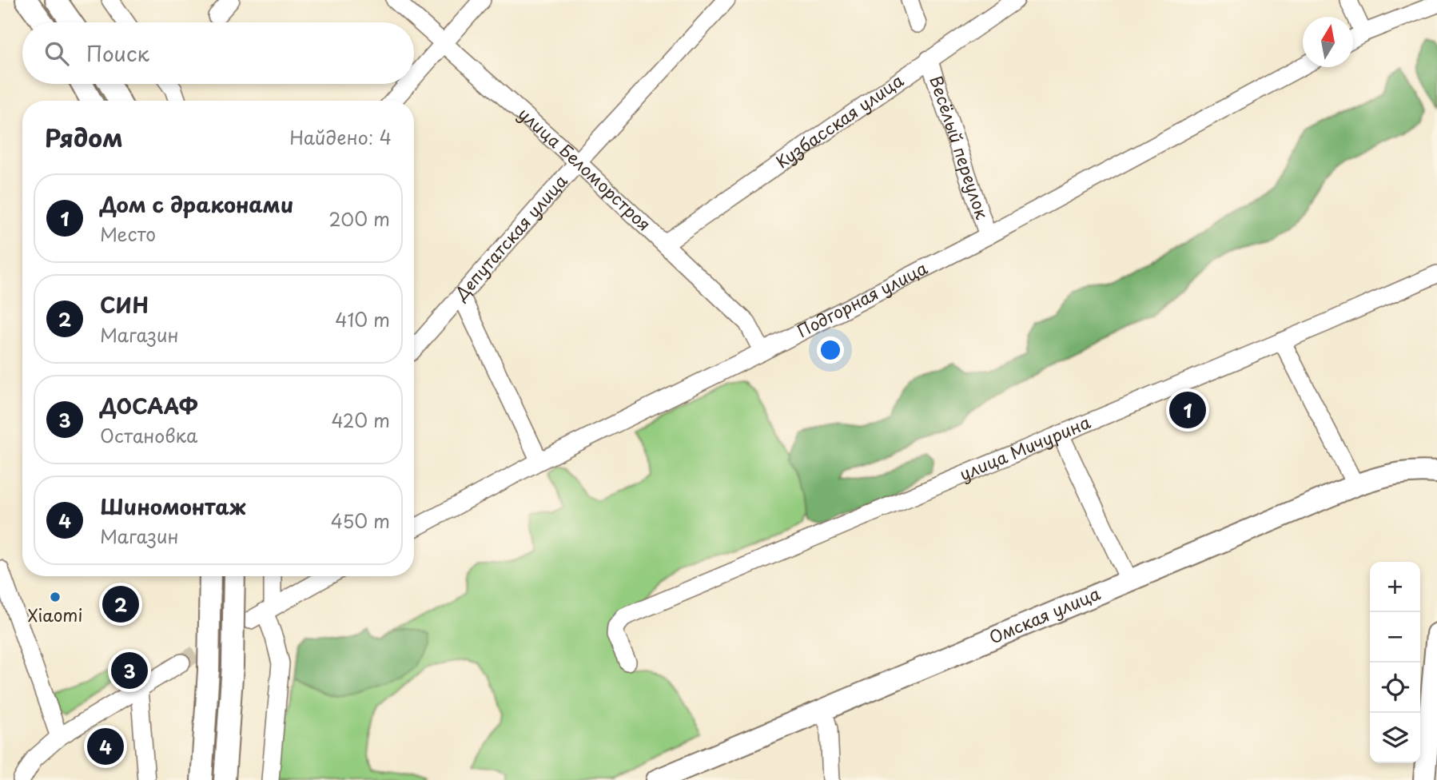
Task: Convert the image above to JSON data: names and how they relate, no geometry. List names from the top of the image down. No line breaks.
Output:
{"streets":{"main road":["Омская улица"],"street":["Кузбасская улица","Весёлый переулок","улица Беломорстроя","Депутатская улица","Подгорная улица","улица Мичурина"]},"crossings":[["Кузбасская улица","Весёлый переулок"],["Кузбасская улица","улица Беломорстроя"],["Весёлый переулок","Подгорная улица"],["улица Беломорстроя","Депутатская улица"],["улица Беломорстроя","Подгорная улица"]],"places":["Xiaomi"],"north":"top","page":{"search":"Поиск","heading":["Рядом","Найдено: 4"],"list":[{"mark":"1","name":"Дом с драконами","note":"Место","value":"200 m"},{"mark":"2","name":"СИН","note":"Магазин","value":"410 m"},{"mark":"3","name":"ДОСААФ","note":"Остановка","value":"420 m"},{"mark":"4","name":"Шиномонтаж","note":"Магазин","value":"450 m"}],"pins":["1","2","3","4"],"map_buttons":["+","−"]}}
